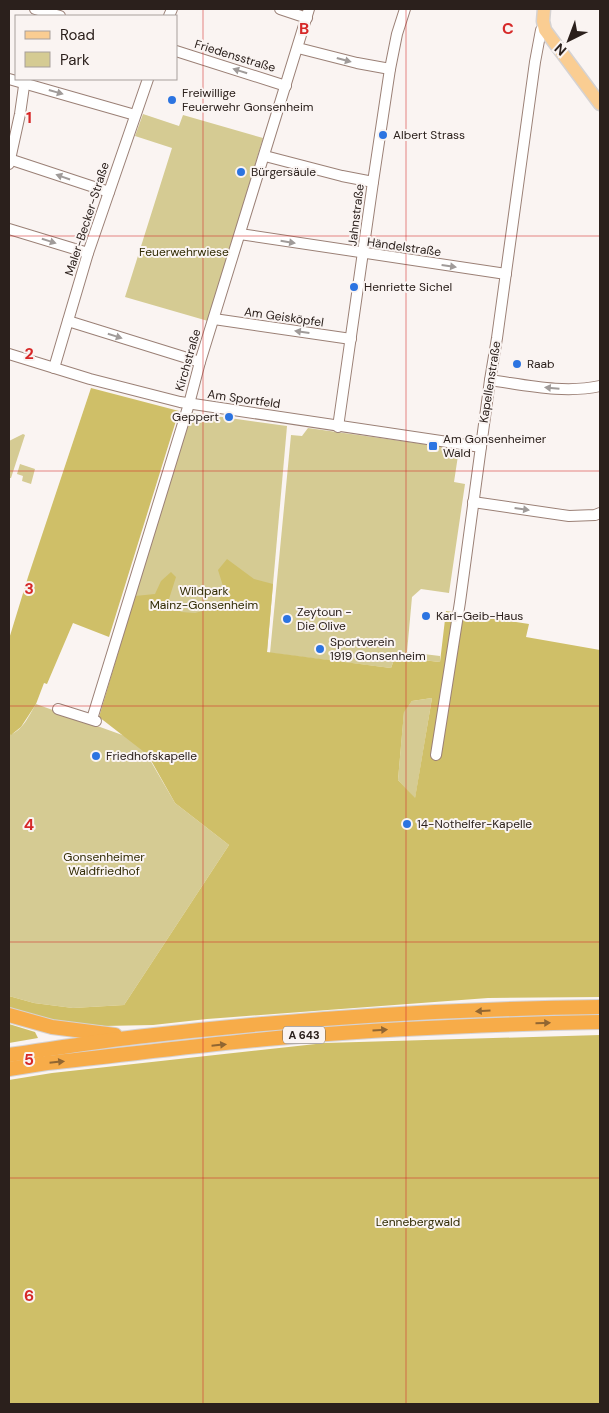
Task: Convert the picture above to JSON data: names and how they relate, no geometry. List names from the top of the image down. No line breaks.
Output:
{"streets":{"highway":["A 643"],"street":["Friedensstraße","Jahnstraße","Maler-Becker-Straße","Händelstraße","Am Geisköpfel","Kirchstraße","Kapellenstraße","Am Sportfeld"]},"crossings":[["Friedensstraße","Kirchstraße"],["Jahnstraße","Händelstraße"],["Jahnstraße","Am Geisköpfel"],["Jahnstraße","Am Sportfeld"],["Maler-Becker-Straße","Am Sportfeld"],["Händelstraße","Kirchstraße"],["Händelstraße","Kapellenstraße"],["Am Geisköpfel","Kirchstraße"],["Kirchstraße","Am Sportfeld"],["Kapellenstraße","Am Sportfeld"]],"one_way":["Friedensstraße","Am Geisköpfel"],"parks":["Feuerwehrwiese","Wildpark Mainz-Gonsenheim","Gonsenheimer Waldfriedhof","Lennebergwald"],"places":{"other":["Freiwillige Feuerwehr Gonsenheim","Albert Strass","Bürgersäule","Henriette Sichel","Raab","Geppert","Karl-Geib-Haus","Zeytoun - Die Olive","Sportverein 1919 Gonsenheim","Friedhofskapelle","14-Nothelfer-Kapelle"],"transit":["Am Gonsenheimer Wald"]},"legend":["Road","Park"],"north":"bottom left","grid":{"columns":["B","C"],"rows":["1","2","3","4","5","6"]}}
